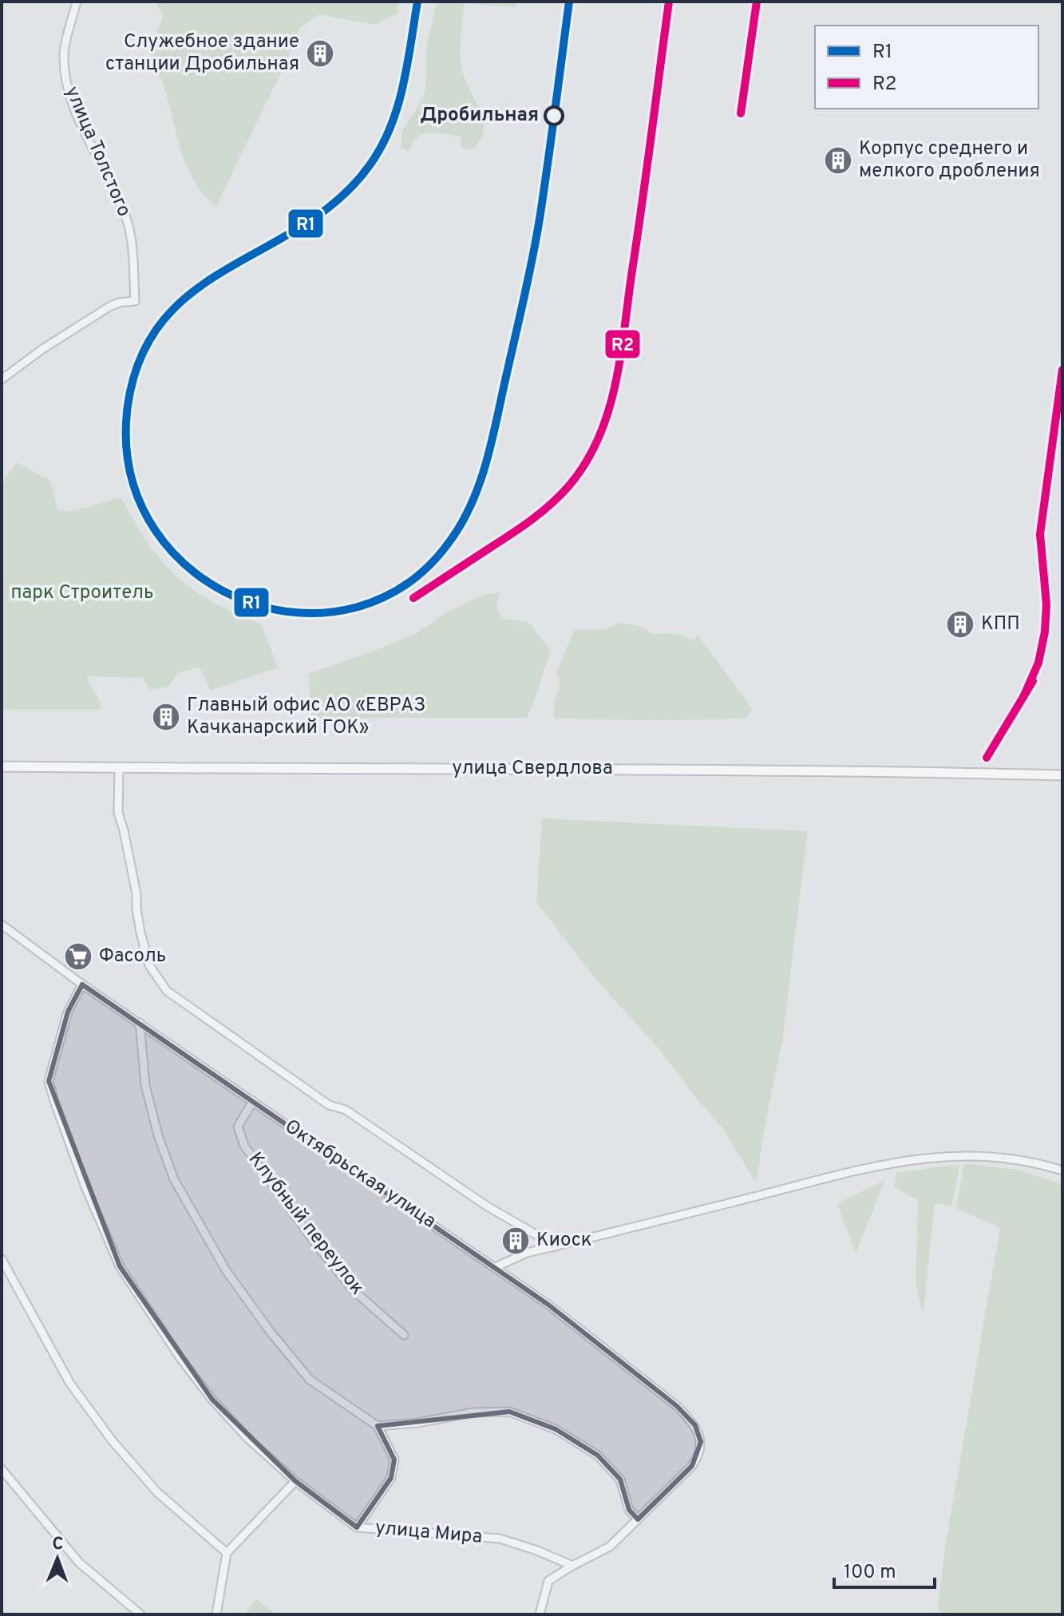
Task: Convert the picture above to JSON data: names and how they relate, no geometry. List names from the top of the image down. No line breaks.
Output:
{"streets":{"main road":["улица Свердлова"],"street":["улица Толстого","Октябрьская улица","Клубный переулок","улица Мира"]},"crossings":[["Октябрьская улица","Клубный переулок"],["Октябрьская улица","улица Мира"]],"parks":["парк Строитель"],"places":{"building":["Служебное здание станции Дробильная","Корпус среднего и мелкого дробления","КПП","Главный офис АО «ЕВРАЗ Качканарский ГОК»","Киоск"],"other":["Дробильная"],"supermarket":["Фасоль"]},"lines":["transit line R1","transit line R2"],"legend":["R1","R2"],"scale_bar":"100 m","north":"top"}
